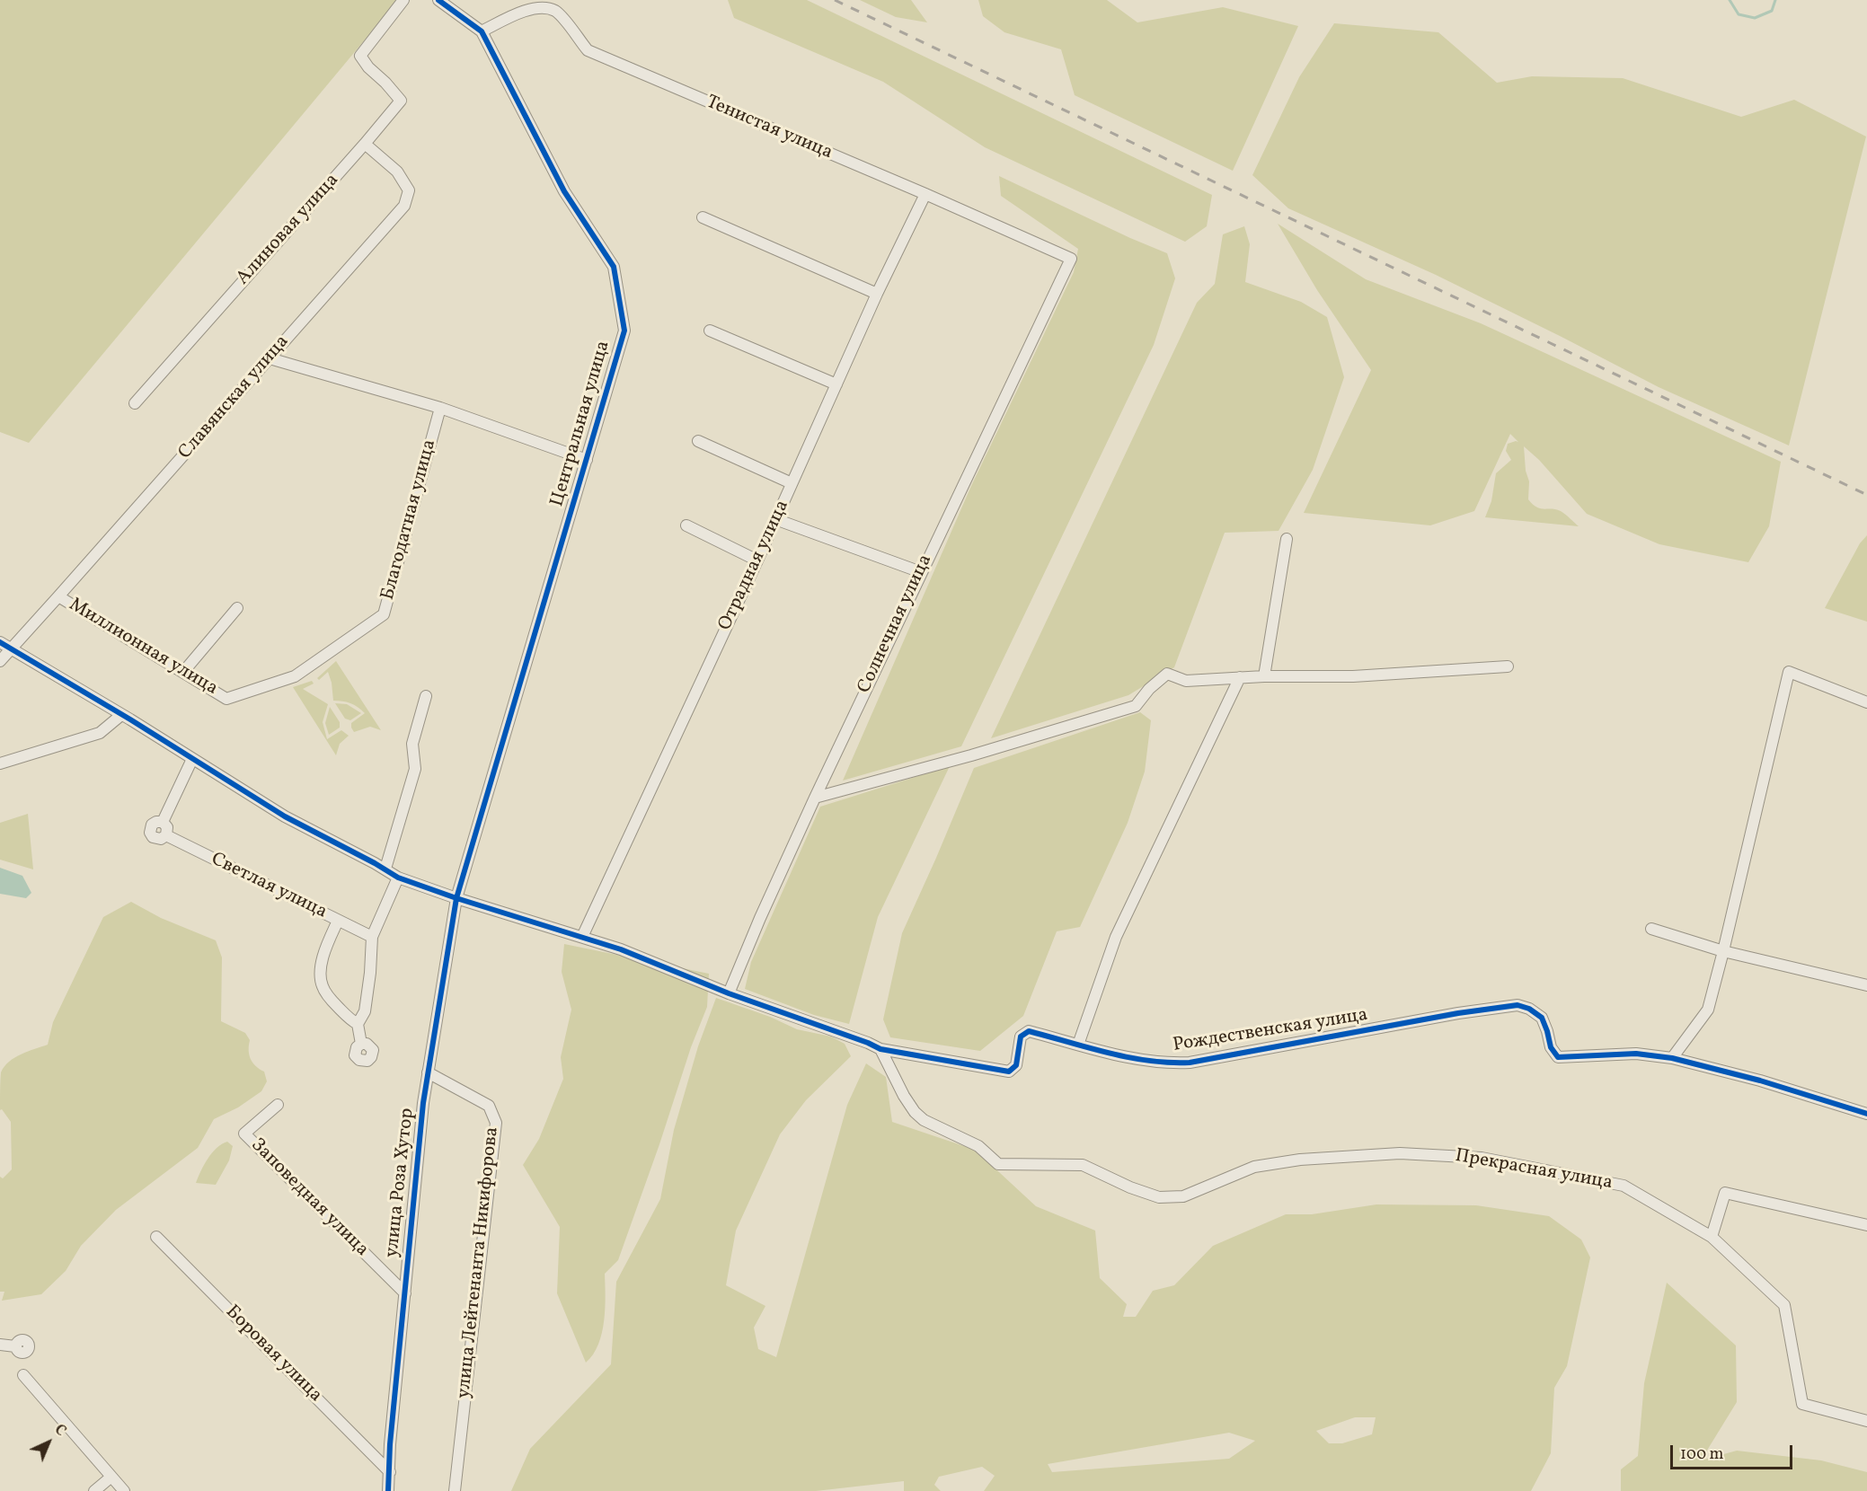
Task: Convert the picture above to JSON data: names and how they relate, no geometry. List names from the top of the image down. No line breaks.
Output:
{"streets":{"street":["Тенистая улица","Алиновая улица","Славянская улица","Центральная улица","Благодатная улица","Отрадная улица","Солнечная улица","Миллионная улица","Светлая улица","Рождественская улица","Прекрасная улица","улица Роза Хутор","Заповедная улица","улица Лейтенанта Никифорова","Боровая улица"]},"crossings":[["Тенистая улица","Центральная улица"],["Тенистая улица","Отрадная улица"],["Тенистая улица","Солнечная улица"],["Алиновая улица","Славянская улица"],["Славянская улица","Миллионная улица"],["Центральная улица","улица Роза Хутор"],["Благодатная улица","Миллионная улица"],["Рождественская улица","Прекрасная улица"],["улица Роза Хутор","Заповедная улица"],["улица Роза Хутор","улица Лейтенанта Никифорова"],["улица Роза Хутор","Боровая улица"]],"scale_bar":"100 m","north":"top right"}
